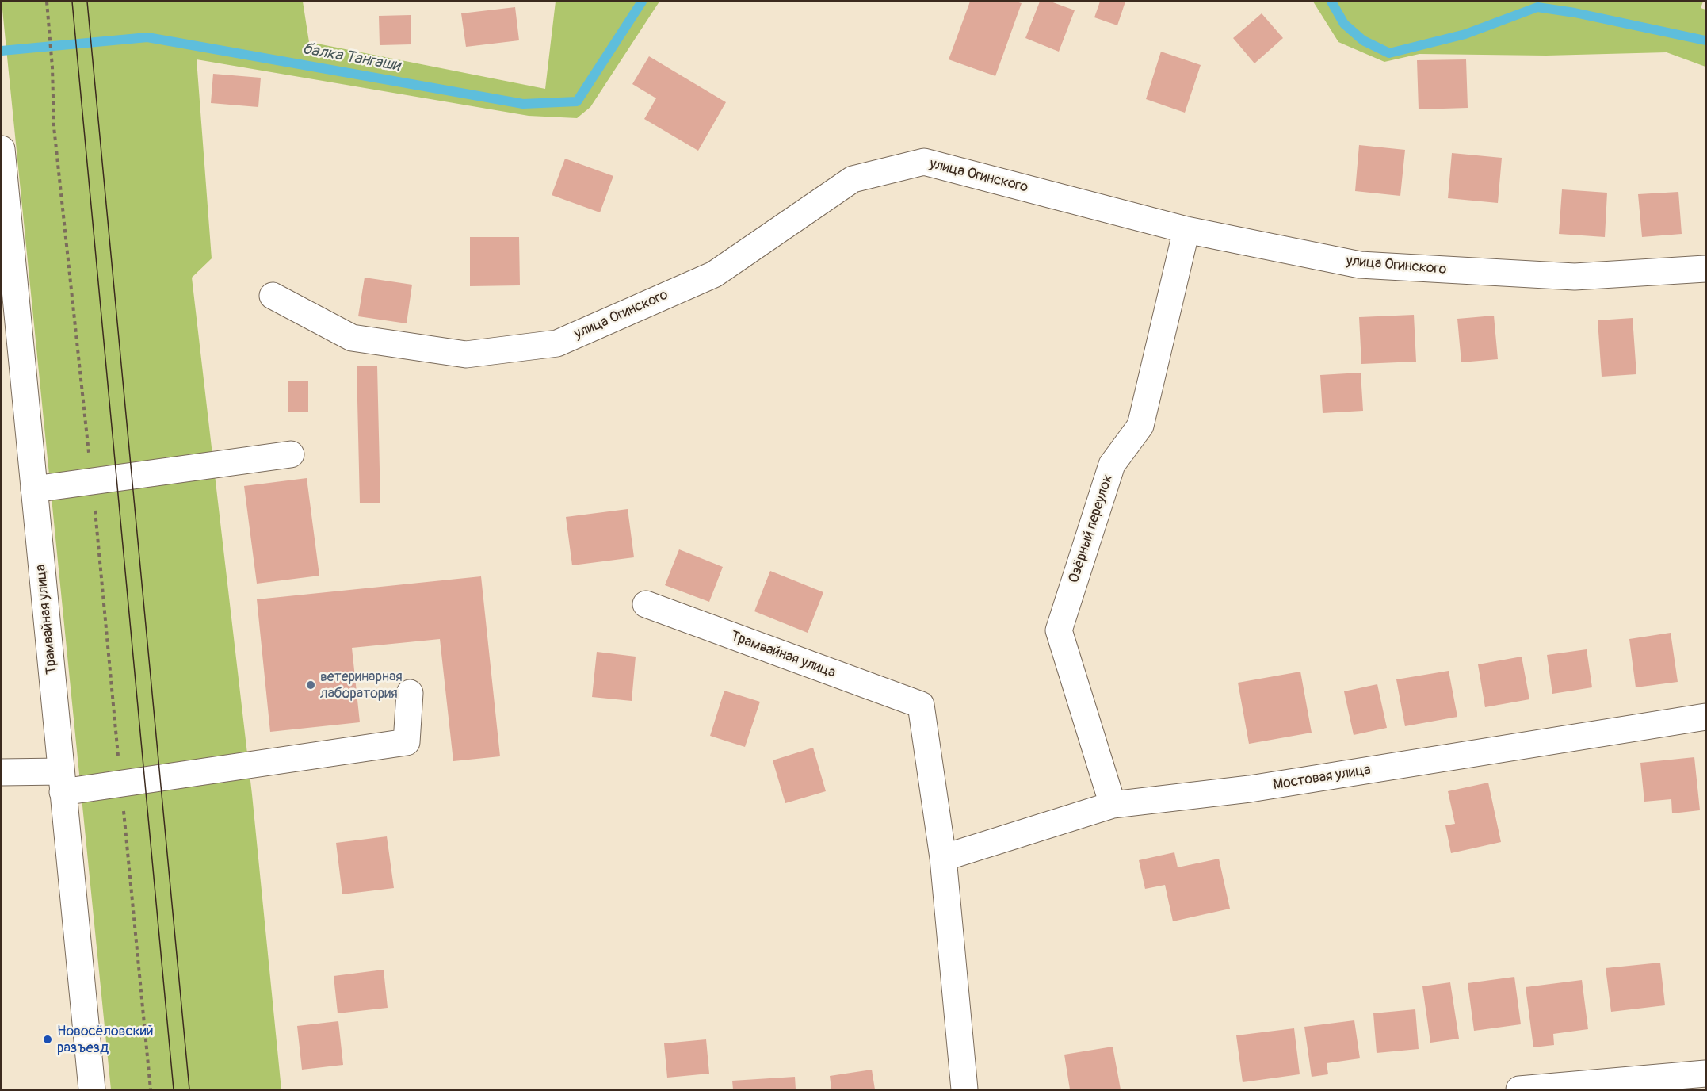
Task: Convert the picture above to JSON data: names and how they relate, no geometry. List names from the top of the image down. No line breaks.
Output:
{"streets":{"street":["улица Огинского","Озёрный переулок","Трамвайная улица","Мостовая улица"]},"crossings":[["улица Огинского","Озёрный переулок"],["Озёрный переулок","Мостовая улица"],["Трамвайная улица","Мостовая улица"]],"water":["балка Тангаши"],"places":["ветеринарная лаборатория","Новосёловский разъезд"]}
